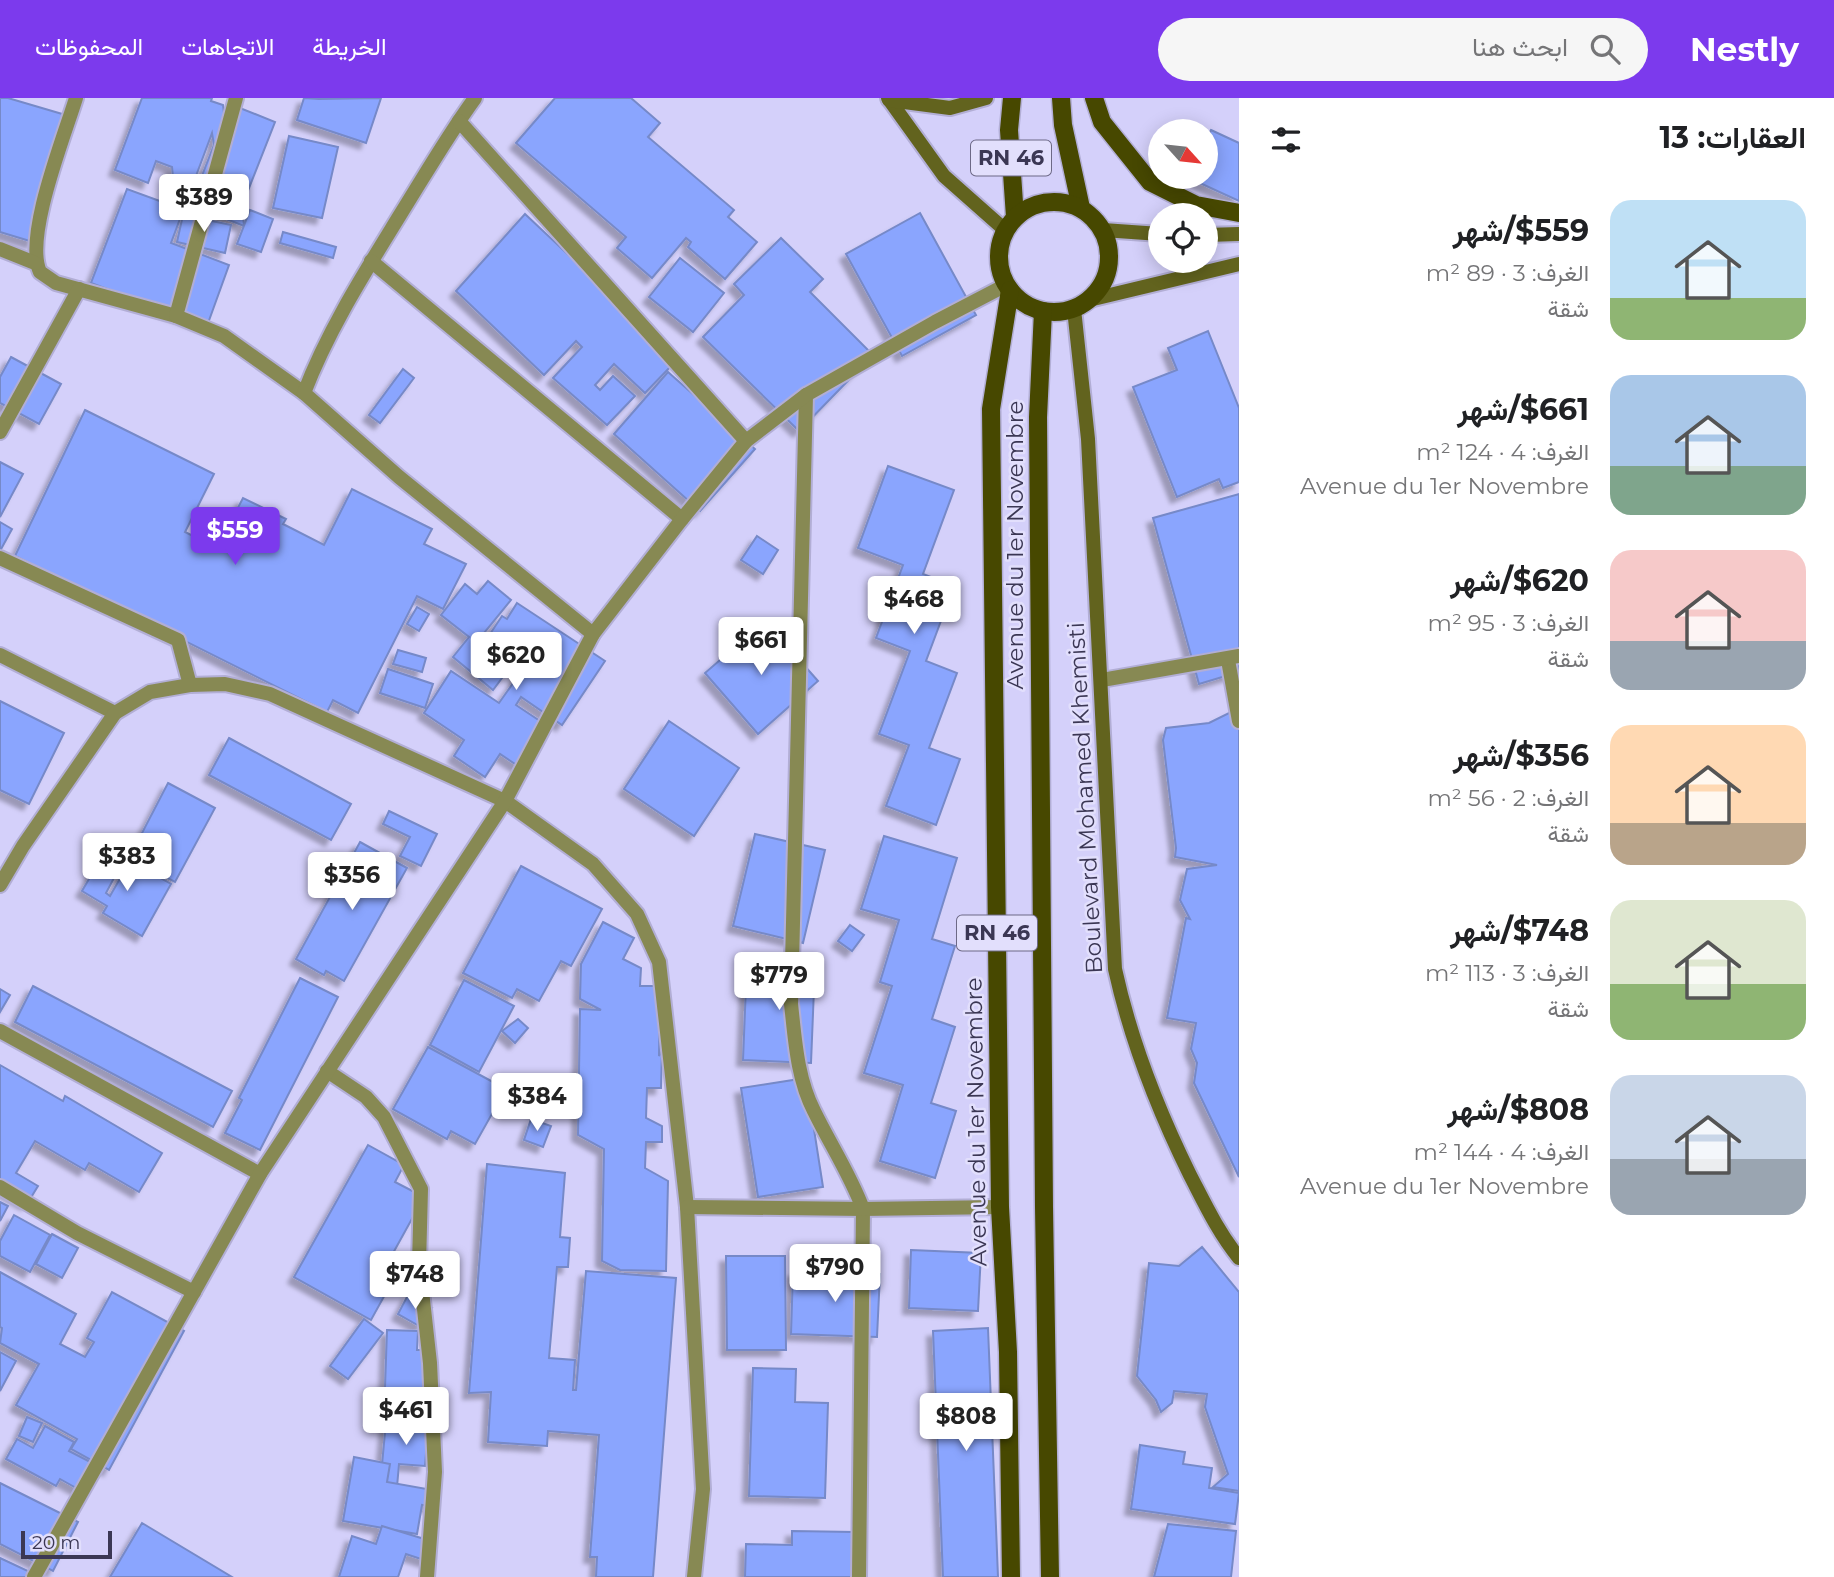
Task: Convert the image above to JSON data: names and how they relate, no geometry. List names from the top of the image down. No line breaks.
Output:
{"streets":{"main road":["RN 46","Avenue du 1er Novembre","Boulevard Mohamed Khemisti"]},"crossings":[["RN 46","Avenue du 1er Novembre"],["RN 46","Boulevard Mohamed Khemisti"],["Avenue du 1er Novembre","Boulevard Mohamed Khemisti"]],"scale_bar":"20 m","north":"bottom right","page":{"header":"Nestly","search":"ابحث هنا","nav":["الخريطة","الاتجاهات","المحفوظات"],"heading":"العقارات: 13","price":["$389","$559","$468","$661","$620","$383","$356","$779","$384","$790","$748","$461","$808"],"list":[{"name":"$559/شهر","note":"الغرف: 3 · 89 m² · شقة"},{"name":"$661/شهر","note":"الغرف: 4 · 124 m² · Avenue du 1er Novembre"},{"name":"$620/شهر","note":"الغرف: 3 · 95 m² · شقة"},{"name":"$356/شهر","note":"الغرف: 2 · 56 m² · شقة"},{"name":"$748/شهر","note":"الغرف: 3 · 113 m² · شقة"},{"name":"$808/شهر","note":"الغرف: 4 · 144 m² · Avenue du 1er Novembre"}],"scale":"20 m"}}
